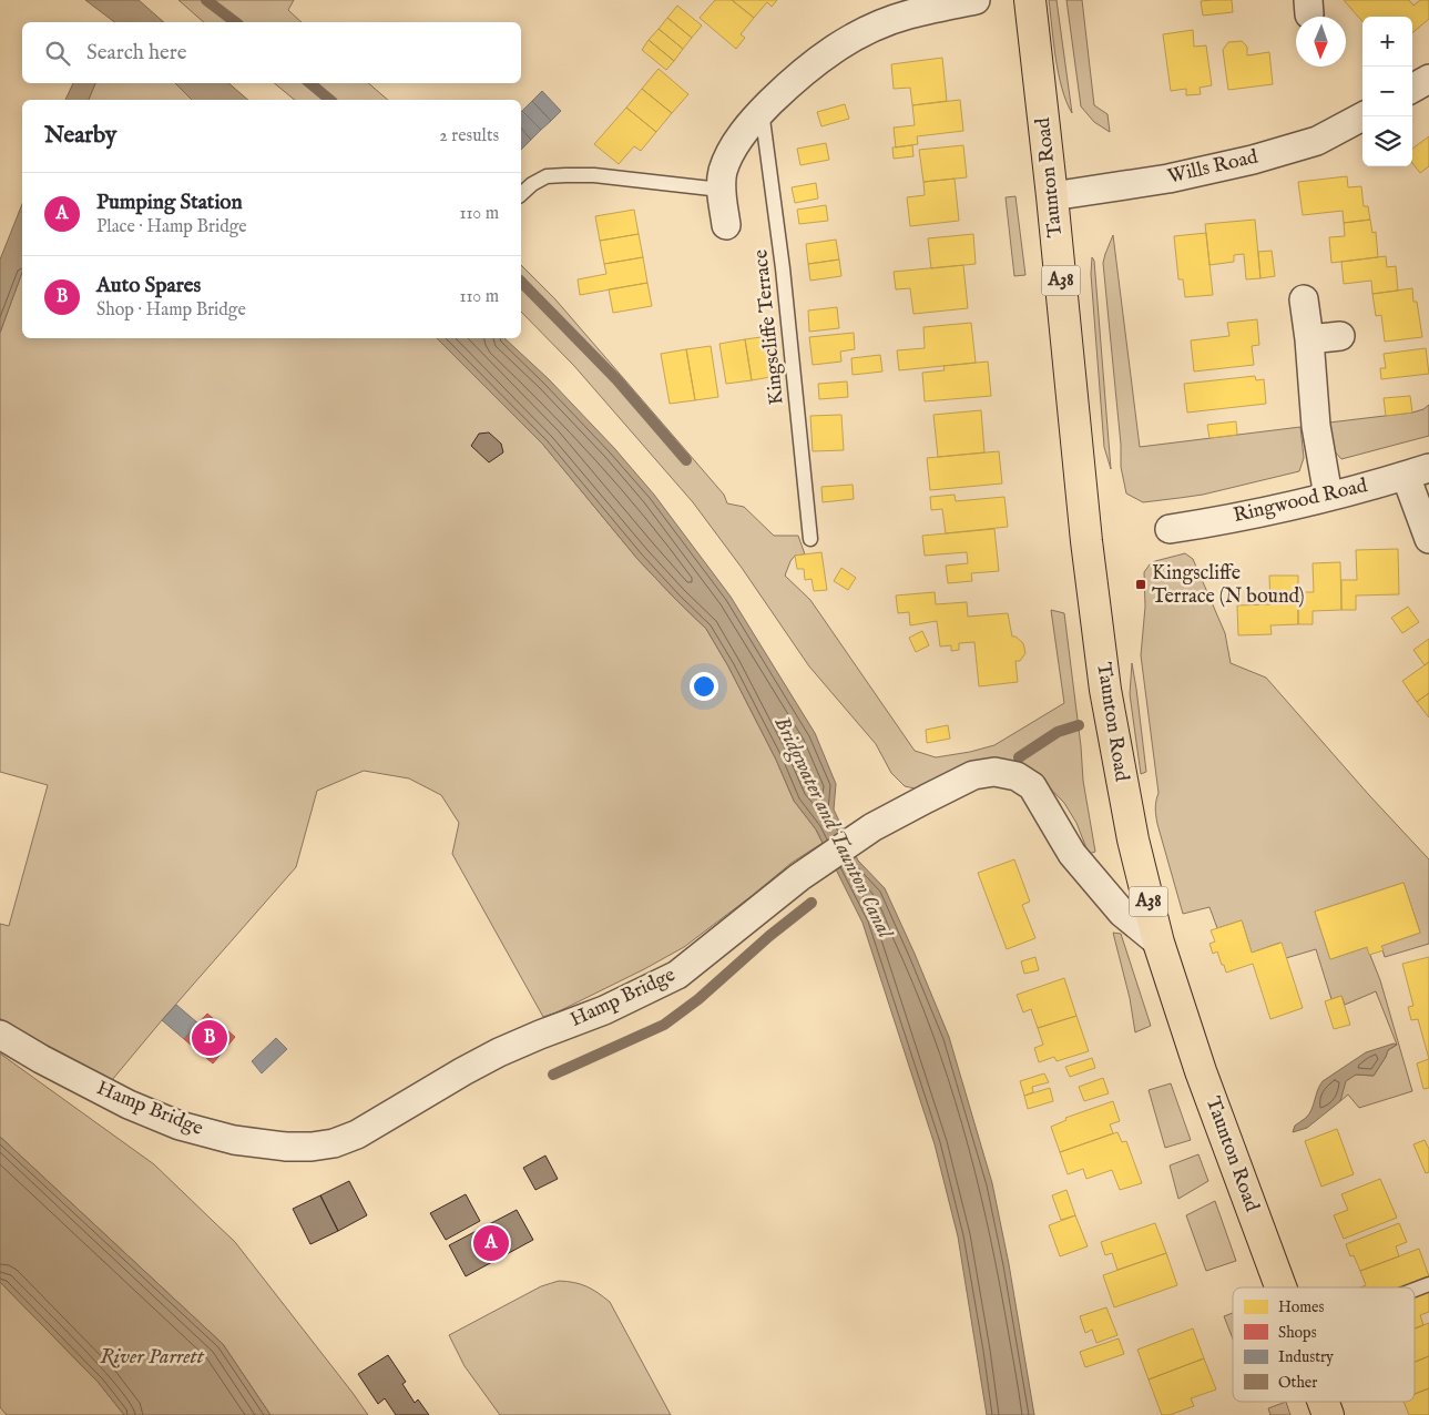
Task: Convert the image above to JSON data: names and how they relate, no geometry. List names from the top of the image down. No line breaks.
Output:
{"streets":{"main road":["Taunton Road","A38"],"street":["Wills Road","Ringwood Road","Hamp Bridge"],"lane":["Kingscliffe Terrace"]},"crossings":[["Wills Road","Taunton Road"],["Taunton Road","Hamp Bridge"]],"water":["Bridgwater and Taunton Canal","River Parrett"],"places":{"transit":["Kingscliffe Terrace (N bound)"]},"legend":["Homes","Shops","Industry","Other"],"north":"bottom","page":{"map_buttons":["+","−"],"search":"Search here","heading":["Nearby","2 results"],"list":[{"mark":"A","name":"Pumping Station","note":"Place · Hamp Bridge","value":"110 m"},{"mark":"B","name":"Auto Spares","note":"Shop · Hamp Bridge","value":"110 m"}],"pins":["B","A"]}}
